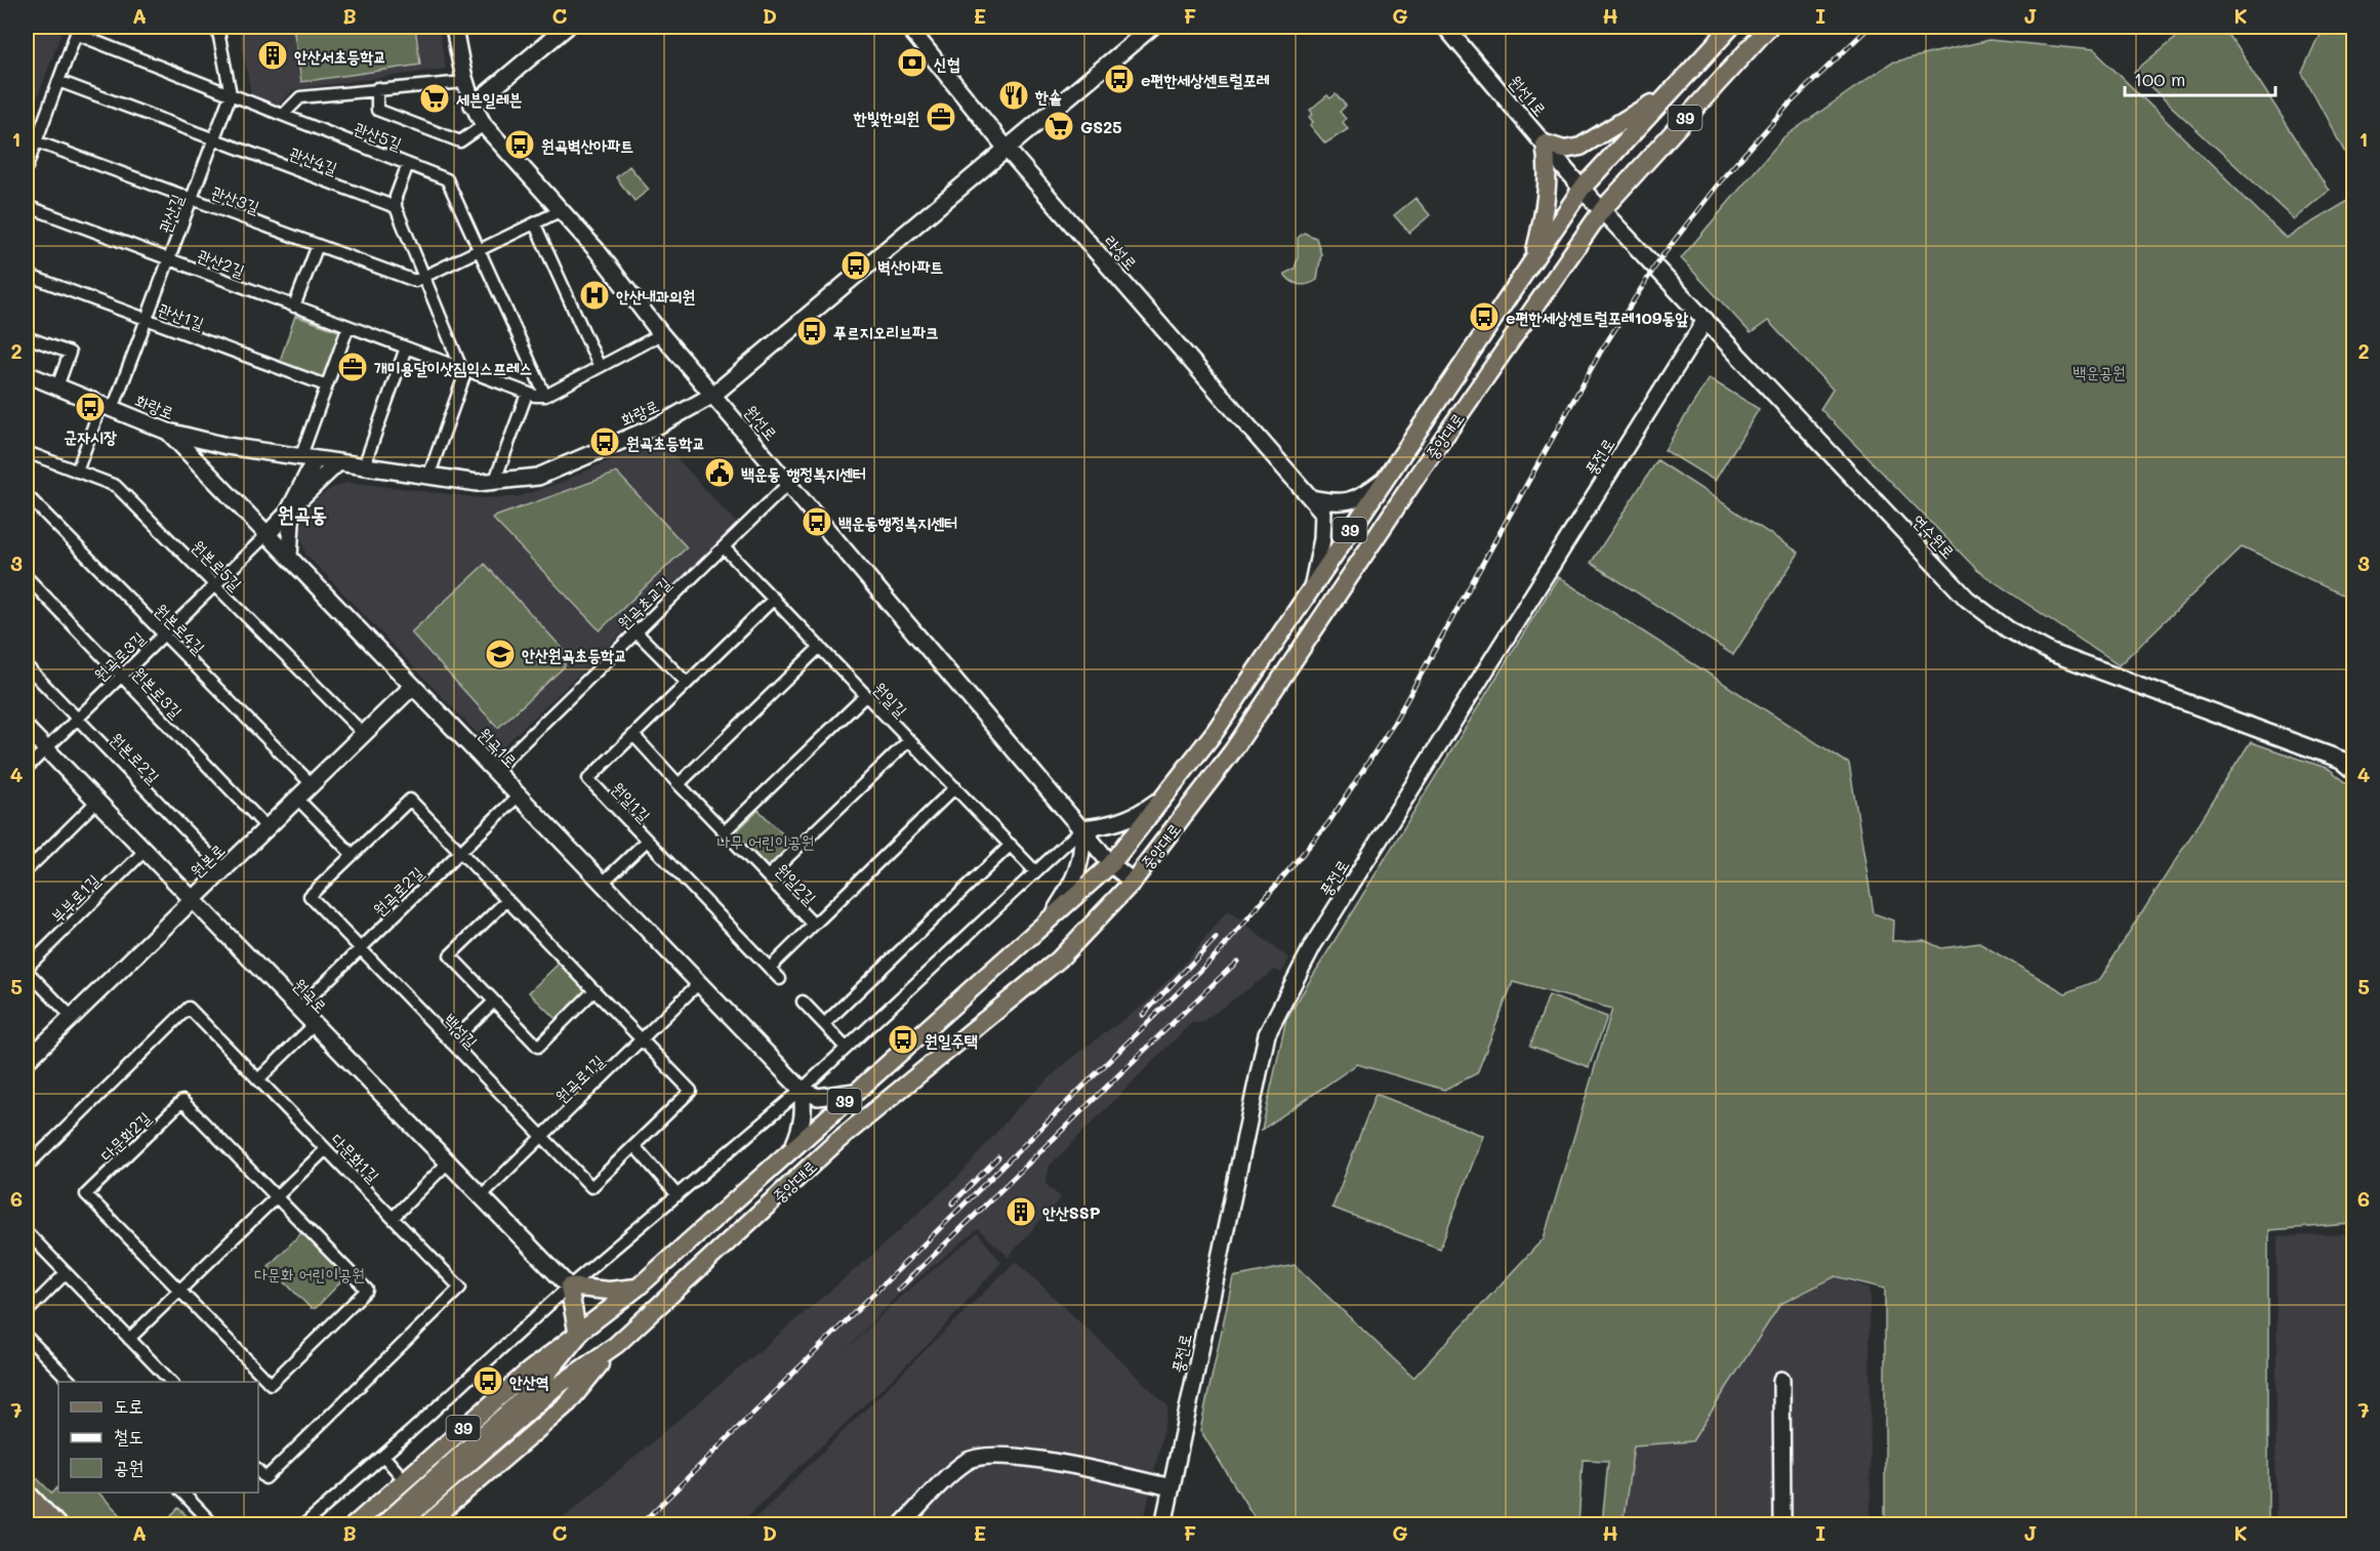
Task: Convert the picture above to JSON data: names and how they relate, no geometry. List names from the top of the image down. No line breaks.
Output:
{"streets":{"main road":["39","중앙대로"],"street":["원선1로","관산5길","관산4길","관산3길","관산길","라성로","관산2길","관산1길","화랑로","원선로","풍전로","연수원로","원본로5길","원곡초교길","원본로4길","원곡로3길","원본로3길","원일길","원곡1로","원본로2길","원일1길","원본로","원일2길","원곡로2길","부부로1길","원곡로","백성길","원곡로1길","다문화2길","다문화1길"]},"crossings":[["원선1로","39"],["원선1로","연수원로"],["39","라성로"],["39","원선로"],["39","중앙대로"],["39","연수원로"],["관산5길","관산4길"],["관산5길","관산길"],["관산5길","관산2길"],["관산4길","관산길"],["관산3길","관산길"],["관산길","관산2길"],["관산길","관산1길"],["관산길","화랑로"],["관산길","원본로5길"],["라성로","화랑로"],["화랑로","원선로"],["화랑로","원곡1로"],["원선로","중앙대로"],["원선로","원곡초교길"],["중앙대로","연수원로"],["풍전로","연수원로"],["원본로5길","원곡로3길"],["원본로5길","원본로"],["원곡초교길","원일길"],["원곡초교길","원곡1로"],["원본로4길","원곡로3길"],["원본로4길","원본로"],["원곡로3길","원본로3길"],["원곡로3길","원곡1로"],["원곡로3길","원본로2길"],["원곡로3길","원곡로"],["원본로3길","원본로"],["원일길","원일1길"],["원일길","원일2길"],["원곡1로","원본로"],["원곡1로","원곡로2길"],["원곡1로","원곡로1길"],["원본로2길","원본로"],["원일1길","원일2길"],["원본로","원곡로"],["원곡로2길","원곡로"],["원곡로2길","백성길"],["부부로1길","원곡로"],["원곡로","원곡로1길"],["백성길","원곡로1길"]],"districts":["원곡동"],"parks":["백운공원","나무 어린이공원","다문화 어린이공원"],"places":{"building":["안산서초등학교","안산SSP"],"bank":["신협"],"bus stop":["e편한세상센트럴포레","원곡벽산아파트","벽산아파트","e편한세상센트럴포레109동앞","푸르지오리브파크","군자시장","원곡초등학교","백운동행정복지센터","원일주택","안산역"],"restaurant":["한솥"],"supermarket":["세븐일레븐","GS25"],"office":["한빛한의원","개미용달이삿짐익스프레스"],"hospital":["안산내과의원"],"public building":["백운동 행정복지센터"],"school or university":["안산원곡초등학교"]},"legend":["도로","철도","공원"],"scale_bar":"100 m","grid":{"columns":["A","B","C","D","E","F","G","H","I","J","K"],"rows":["1","2","3","4","5","6","7"]}}
